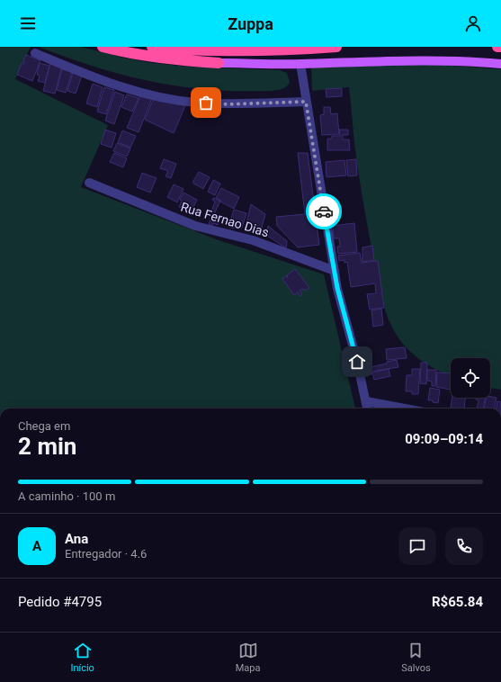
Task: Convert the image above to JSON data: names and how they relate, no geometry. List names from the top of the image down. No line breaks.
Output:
{"streets":{"street":["Rua Fernao Dias"]},"page":{"header":"Zuppa","heading":["2 min","Chega em","09:09–09:14"],"panel":["Ana","Entregador · 4.6","Pedido #4795","R$65.84"],"bar":"A caminho · 100 m","round":"A","tabs":["Início","Mapa","Salvos"]}}
